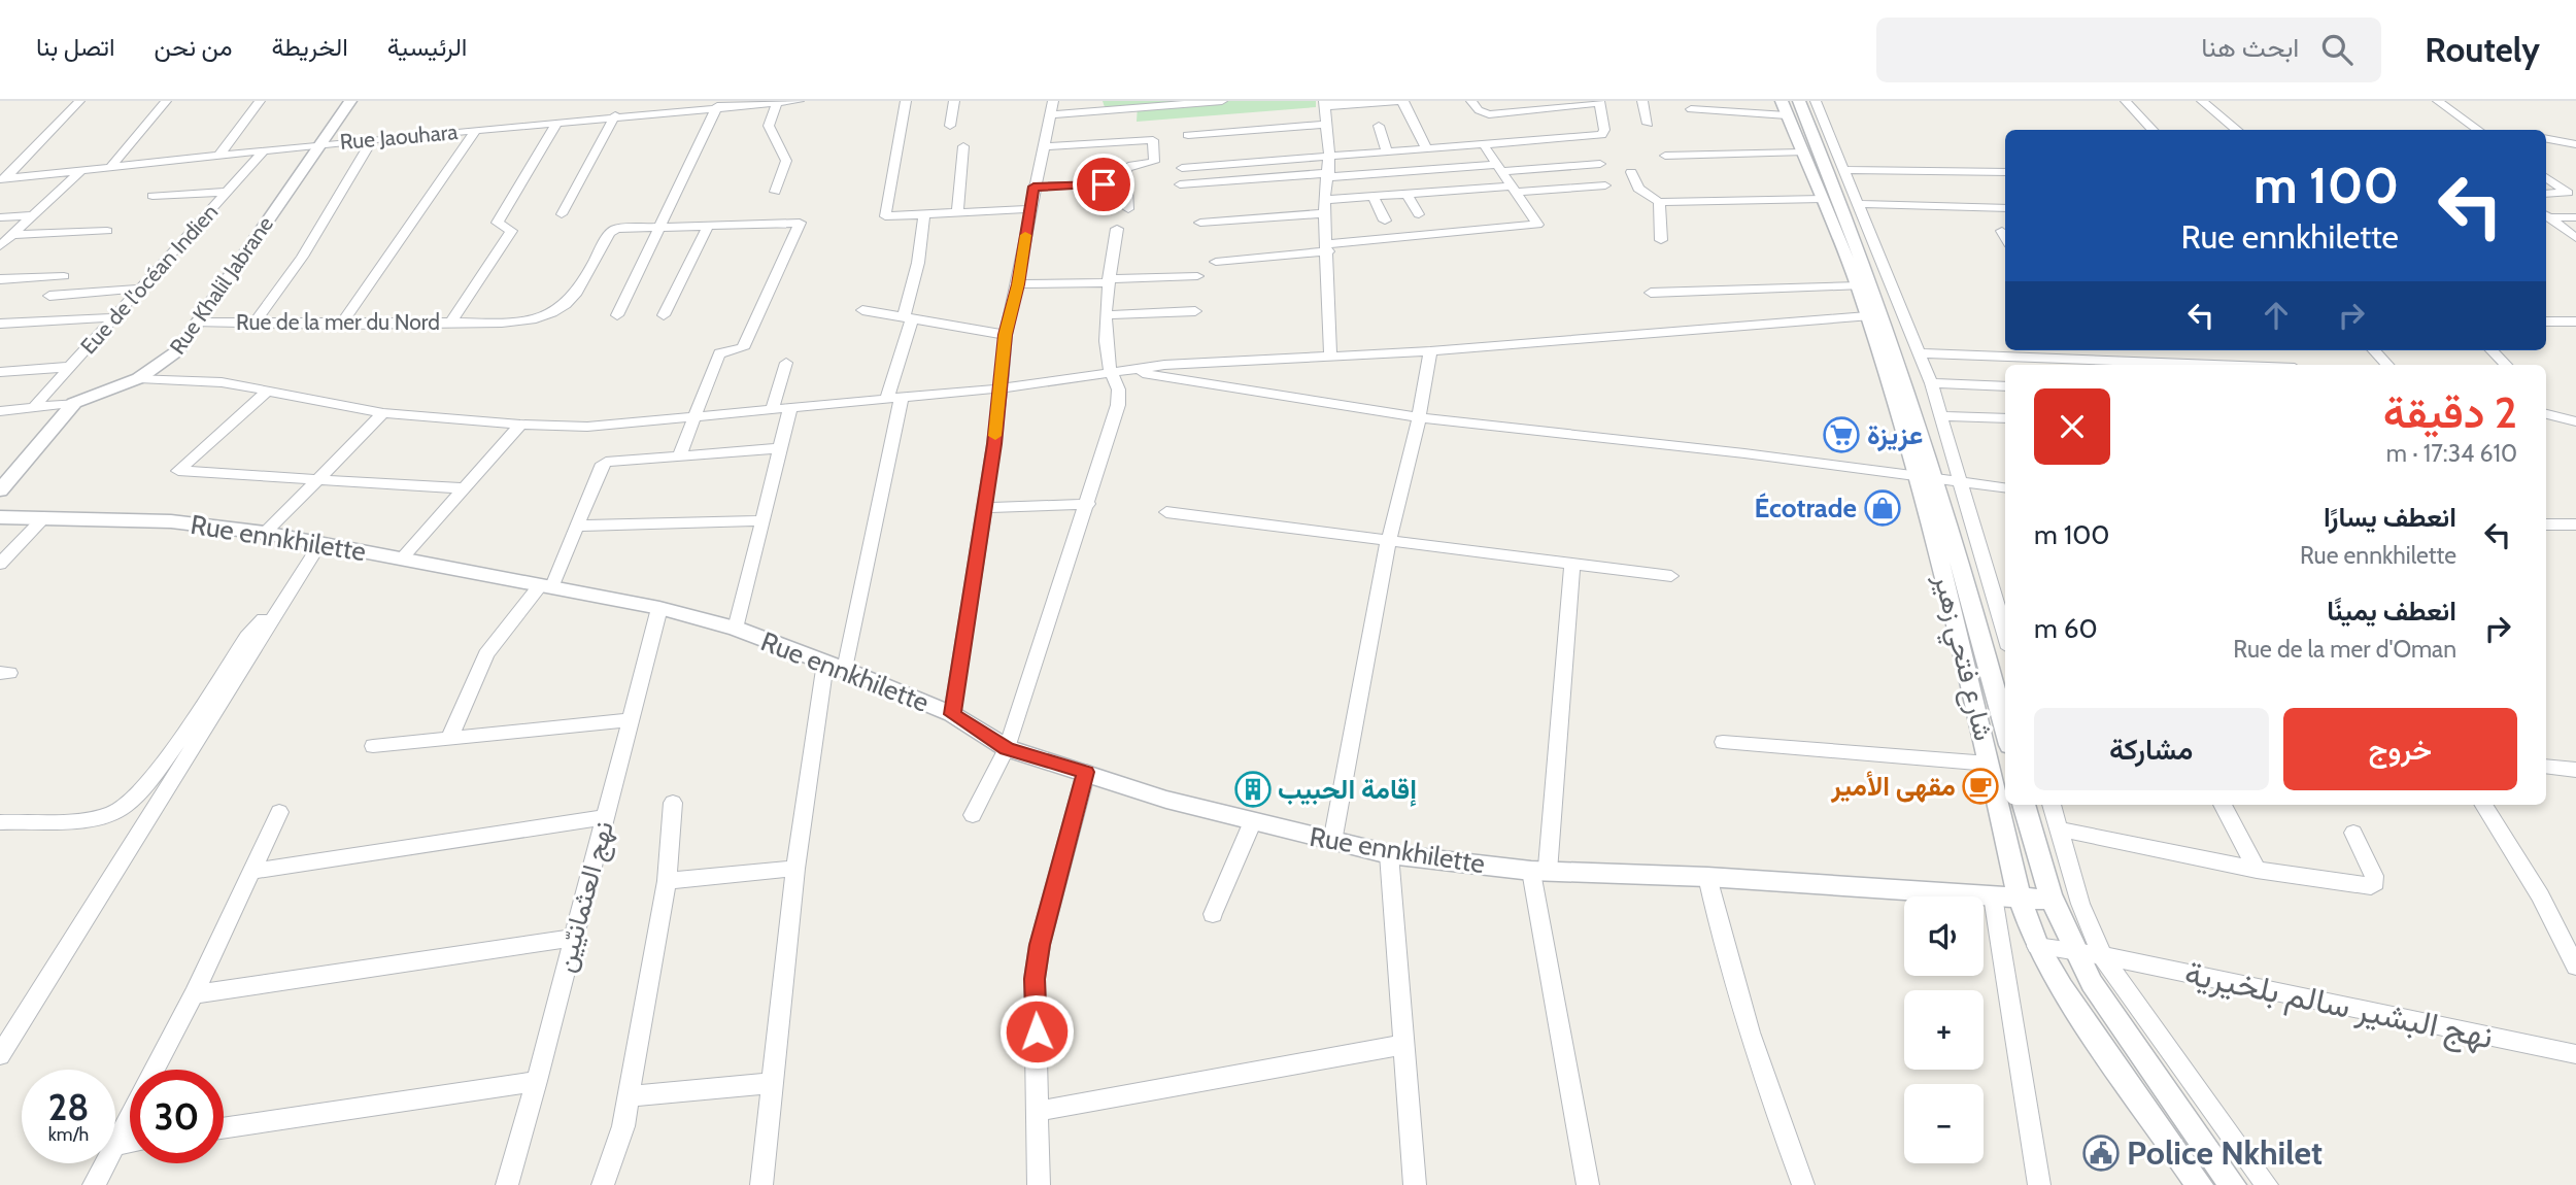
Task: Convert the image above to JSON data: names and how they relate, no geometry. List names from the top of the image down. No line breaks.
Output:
{"streets":{"street":["Rue Jaouhara","Eue de l'océan Indien","Rue Khalil Jabrane","Rue de la mer du Nord","Rue ennkhilette","شارع فتحي زهير","نهج العثمانيّين","نهج البشير سالم بلخيرية"]},"crossings":[["Rue Jaouhara","Eue de l'océan Indien"],["Rue Jaouhara","Rue Khalil Jabrane"],["Rue Jaouhara","Rue de la mer du Nord"],["Rue Khalil Jabrane","Rue de la mer du Nord"],["Rue ennkhilette","شارع فتحي زهير"],["Rue ennkhilette","نهج العثمانيّين"],["شارع فتحي زهير","نهج البشير سالم بلخيرية"]],"places":{"supermarket":["عزيزة"],"shop":["Écotrade"],"cafe":["مقهى الأمير"],"building":["إقامة الحبيب"],"public building":["Police Nkhilet"]},"page":{"header":"Routely","search":"ابحث هنا","nav":["الرئيسية","الخريطة","من نحن","اتصل بنا"],"turn":["100 m","Rue ennkhilette"],"heading":["2 دقيقة","610 m · 17:34"],"list":[{"name":"انعطف يسارًا","note":"Rue ennkhilette","value":"100 m"},{"name":"انعطف يمينًا","note":"Rue de la mer d'Oman","value":"60 m"}],"buttons":["خروج","مشاركة"],"map_buttons":["+","−"],"speed":"28 km/h","limit":"30"}}
